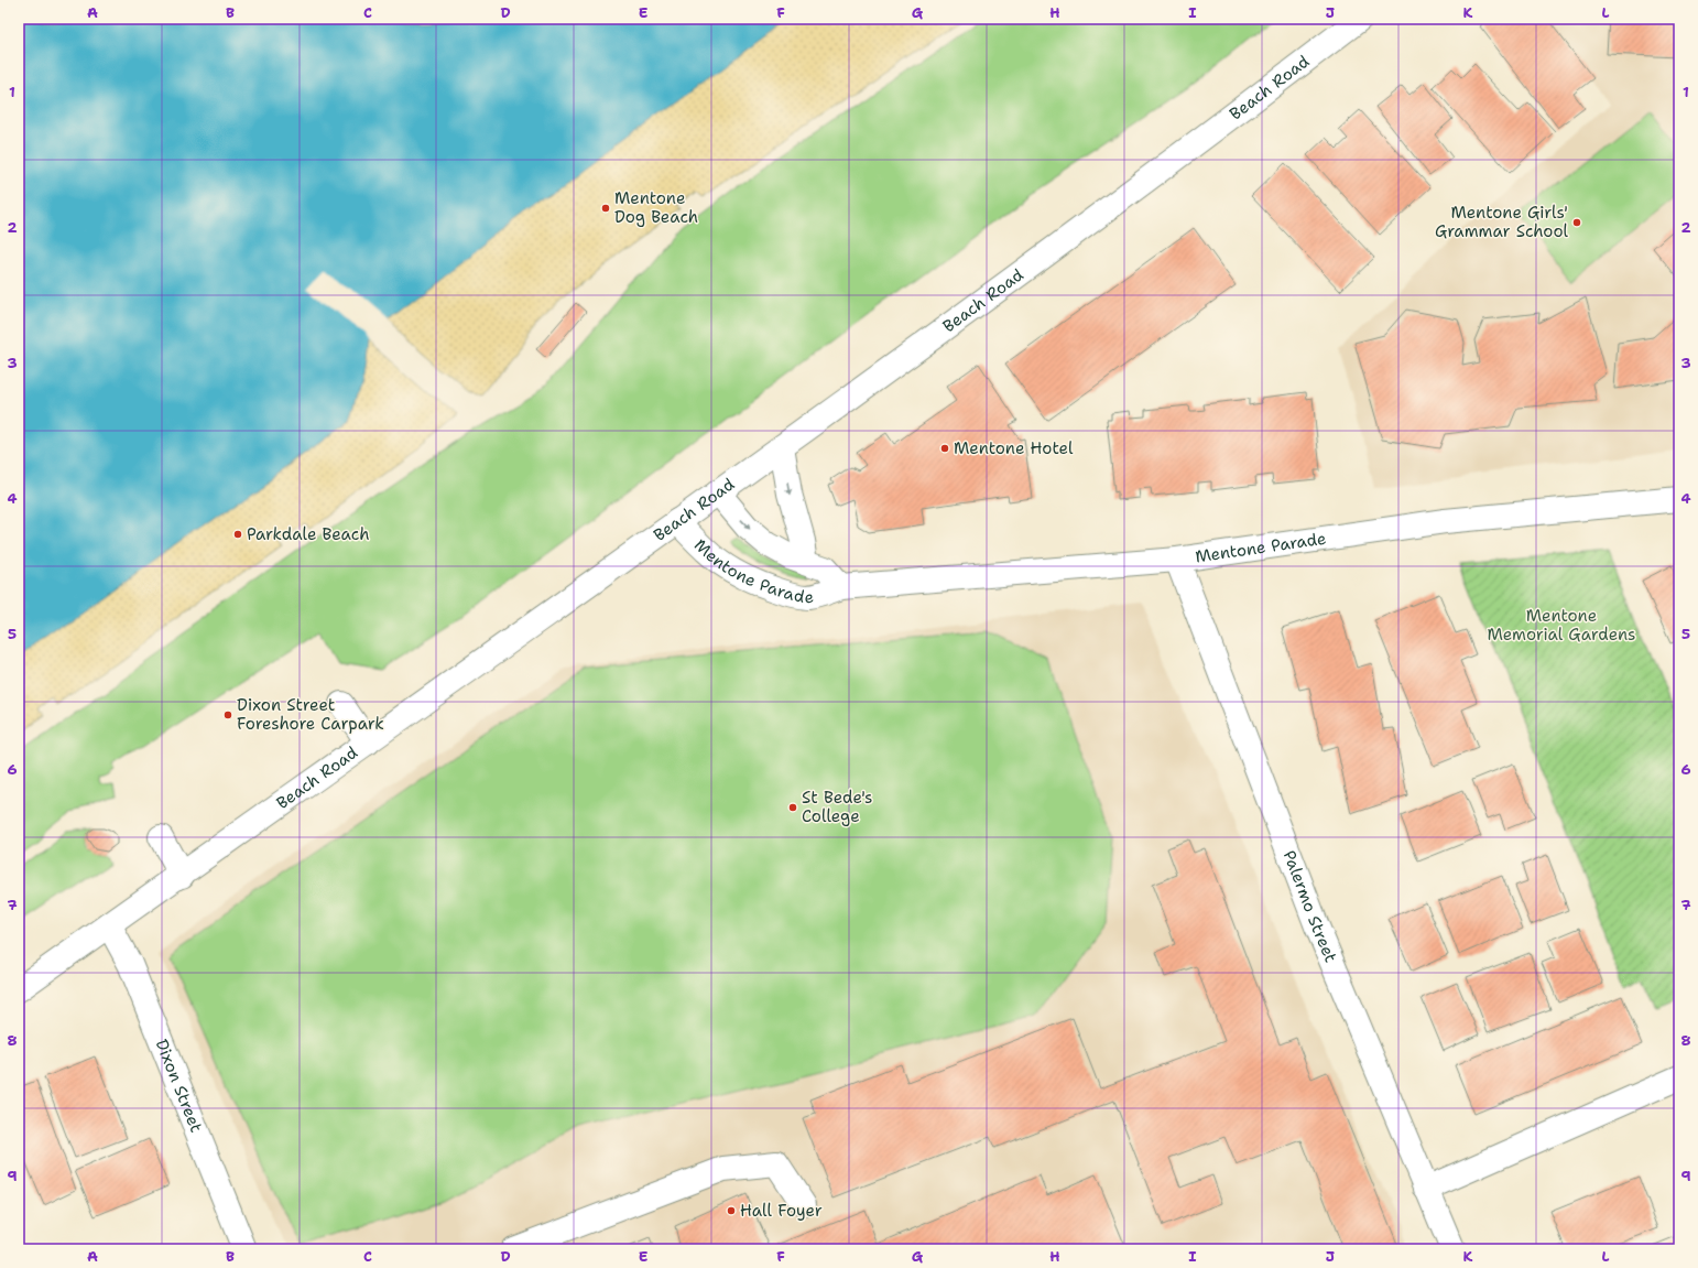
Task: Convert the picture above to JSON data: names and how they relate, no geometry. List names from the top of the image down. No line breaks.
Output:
{"streets":{"street":["Beach Road","Mentone Parade","Palermo Street","Dixon Street"]},"crossings":[["Beach Road","Mentone Parade"],["Beach Road","Dixon Street"],["Mentone Parade","Palermo Street"]],"parks":["Mentone Memorial Gardens"],"places":["Mentone Dog Beach","Mentone Girls' Grammar School","Mentone Hotel","Parkdale Beach","Dixon Street Foreshore Carpark","St Bede's College","Hall Foyer"],"grid":{"columns":["A","B","C","D","E","F","G","H","I","J","K","L"],"rows":["1","2","3","4","5","6","7","8","9"]}}
